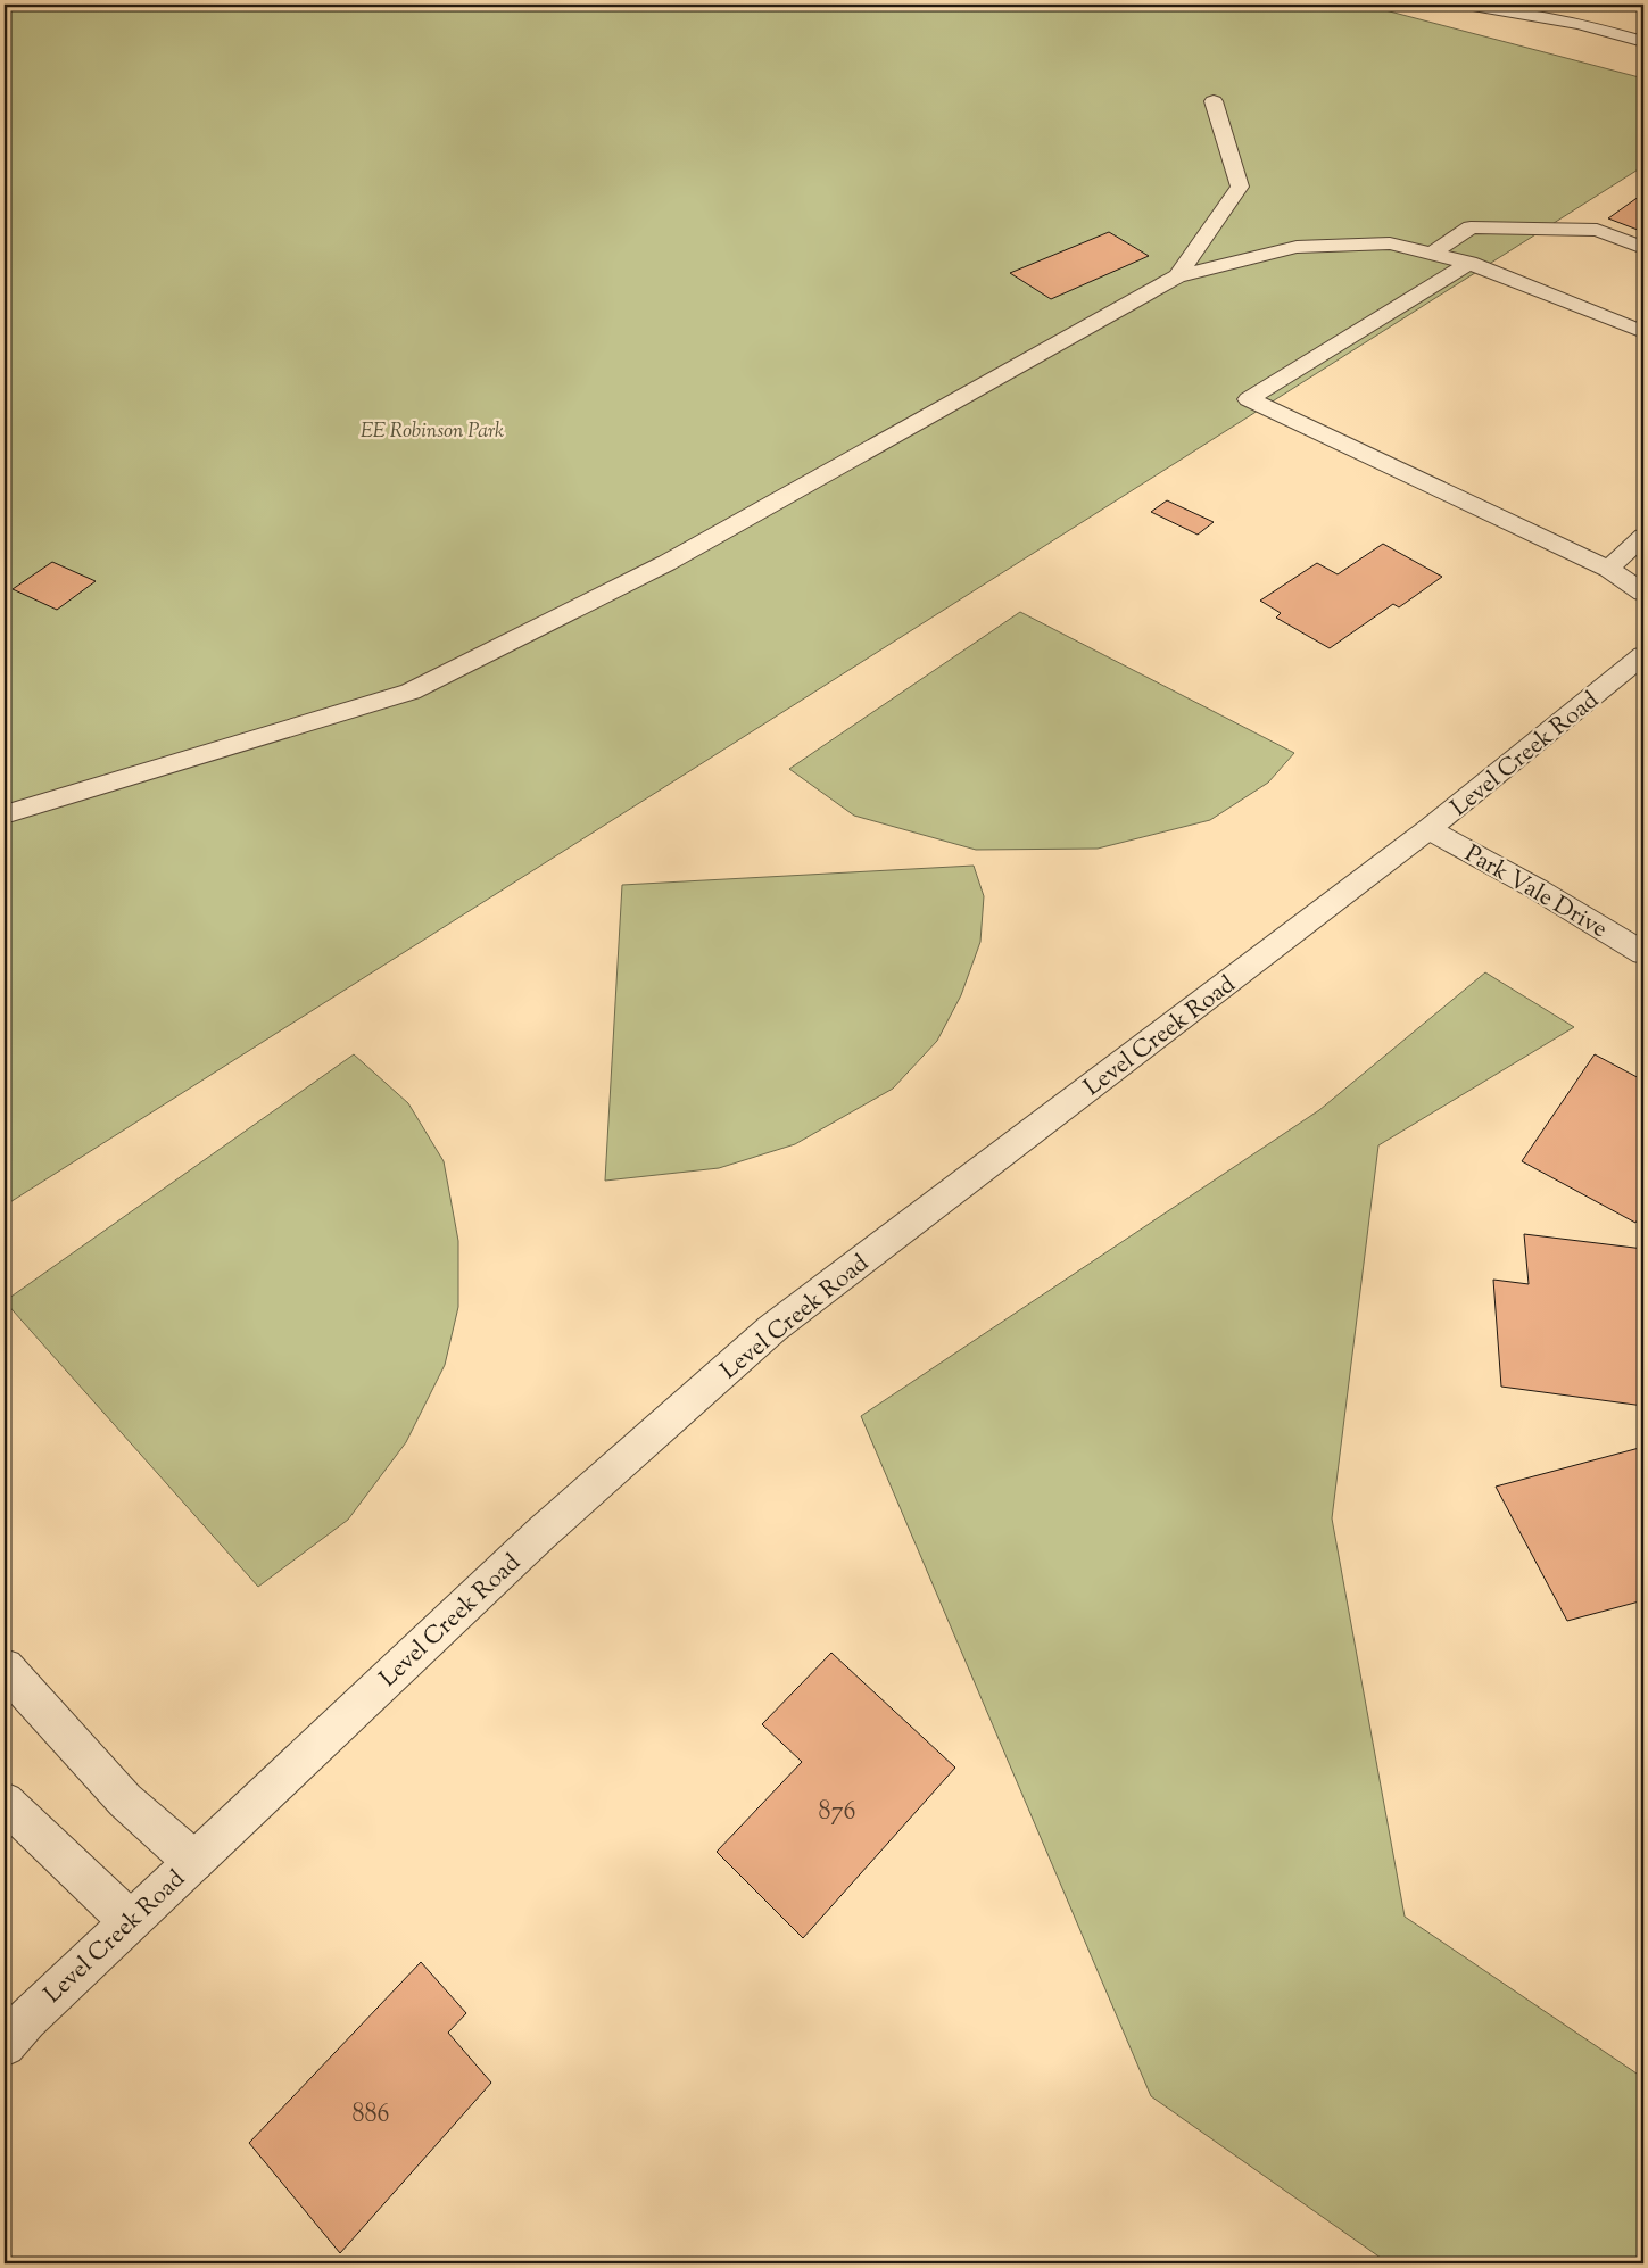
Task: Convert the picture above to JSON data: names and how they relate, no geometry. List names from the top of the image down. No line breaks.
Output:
{"streets":{"street":["Level Creek Road","Park Vale Drive"]},"crossings":[["Level Creek Road","Park Vale Drive"]],"parks":["EE Robinson Park"],"house_numbers":["876","886"]}
